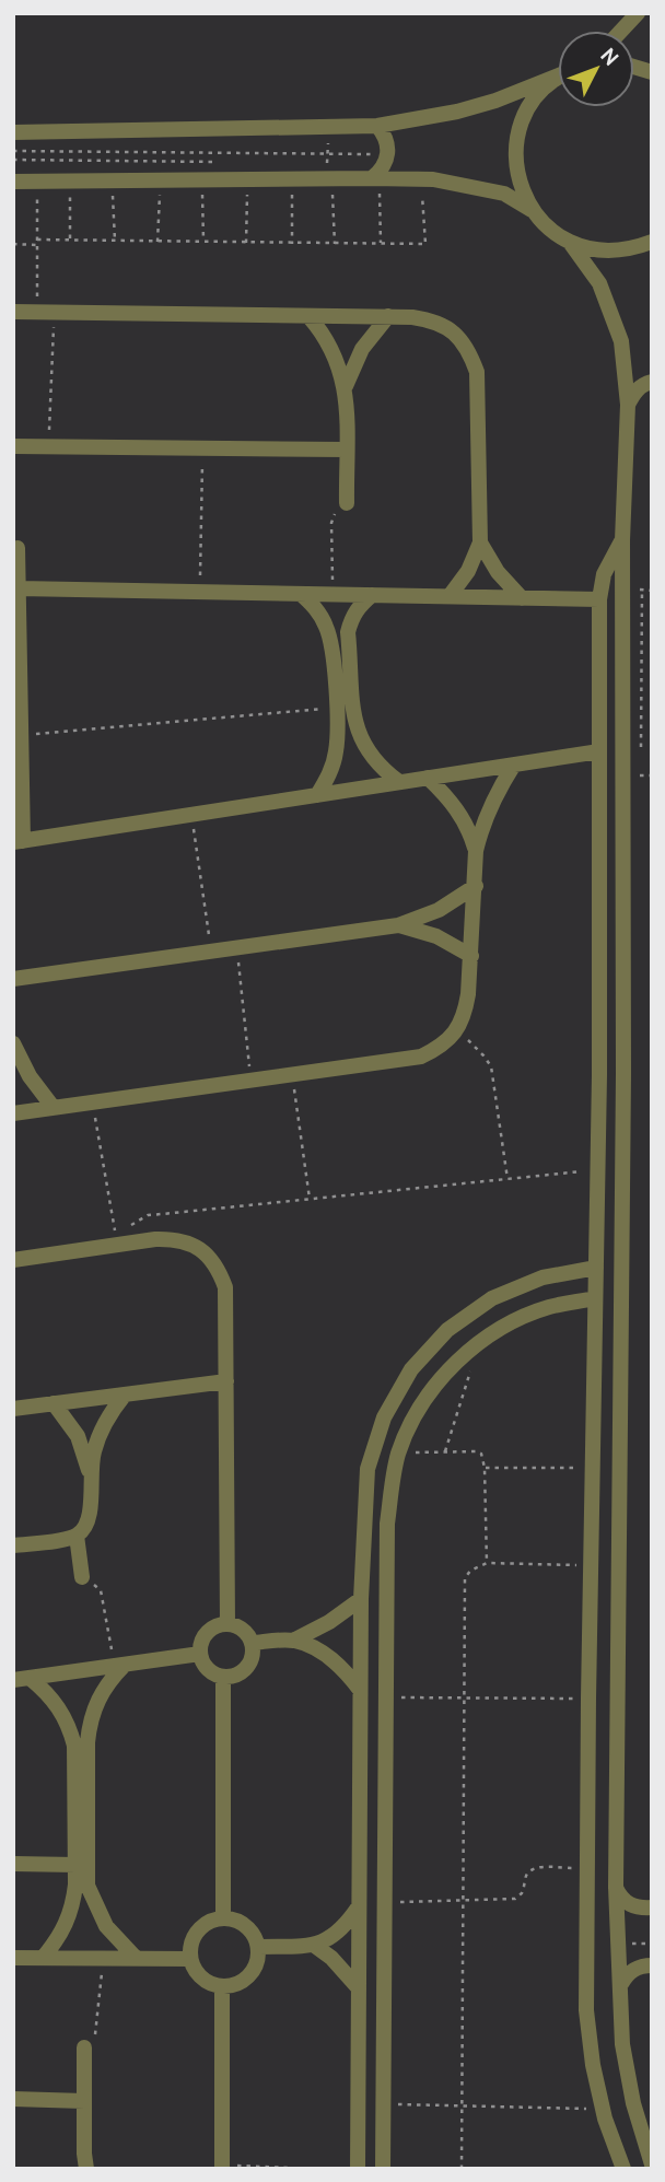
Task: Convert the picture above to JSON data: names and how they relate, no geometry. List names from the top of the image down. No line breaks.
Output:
{"north":"top right"}
